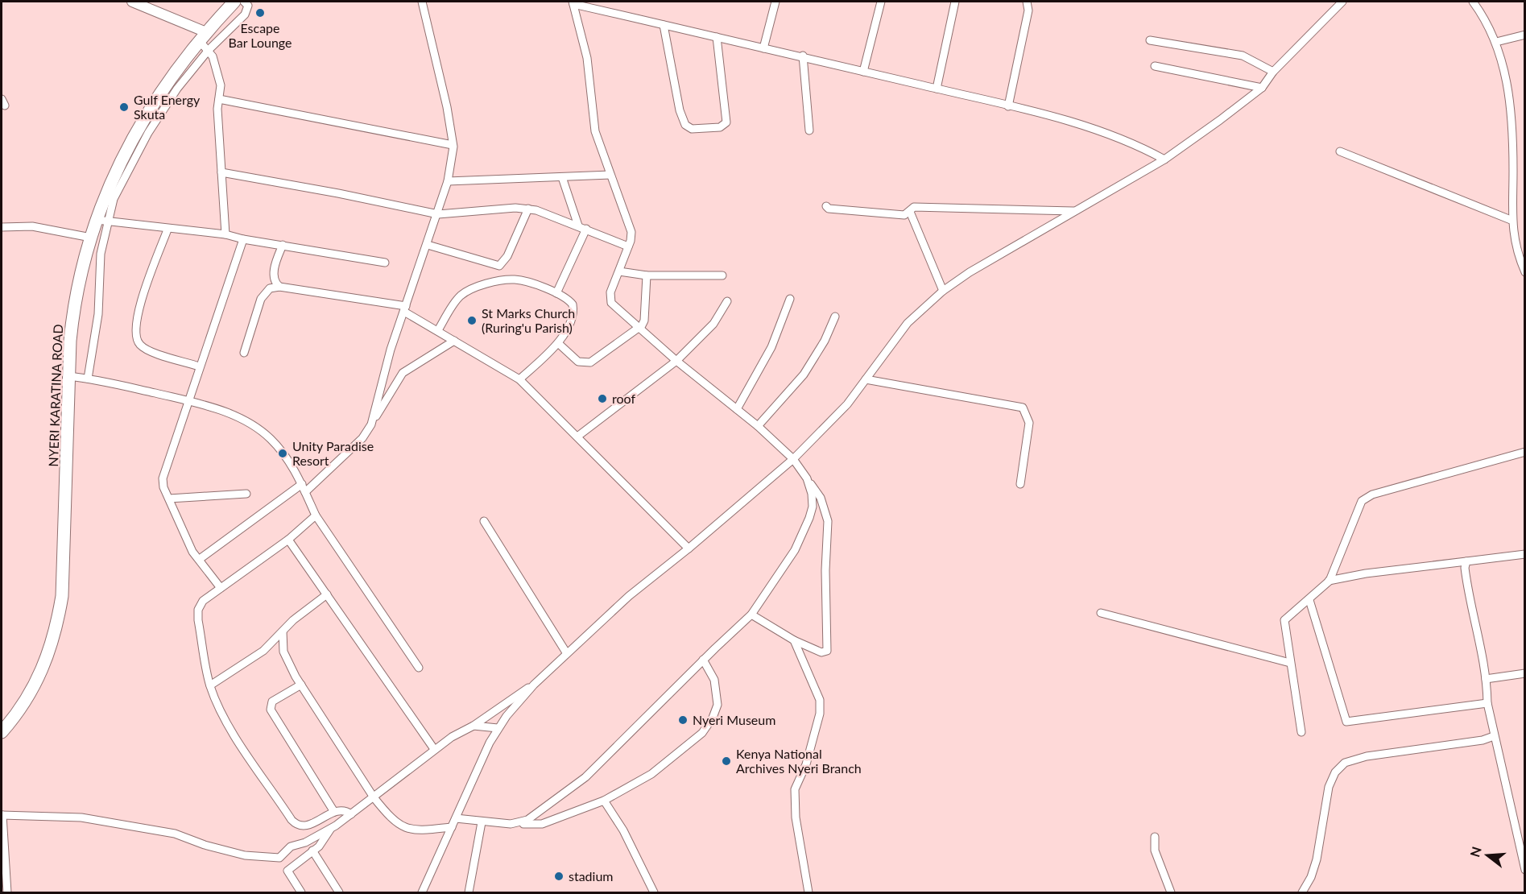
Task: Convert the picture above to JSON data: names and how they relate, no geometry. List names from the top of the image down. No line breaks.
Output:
{"streets":{"highway":["NYERI KARATINA ROAD"]},"places":["Escape Bar Lounge","Gulf Energy Skuta","St Marks Church (Ruring'u Parish)","roof","Unity Paradise Resort","Nyeri Museum","Kenya National Archives Nyeri Branch","stadium"],"north":"left"}
